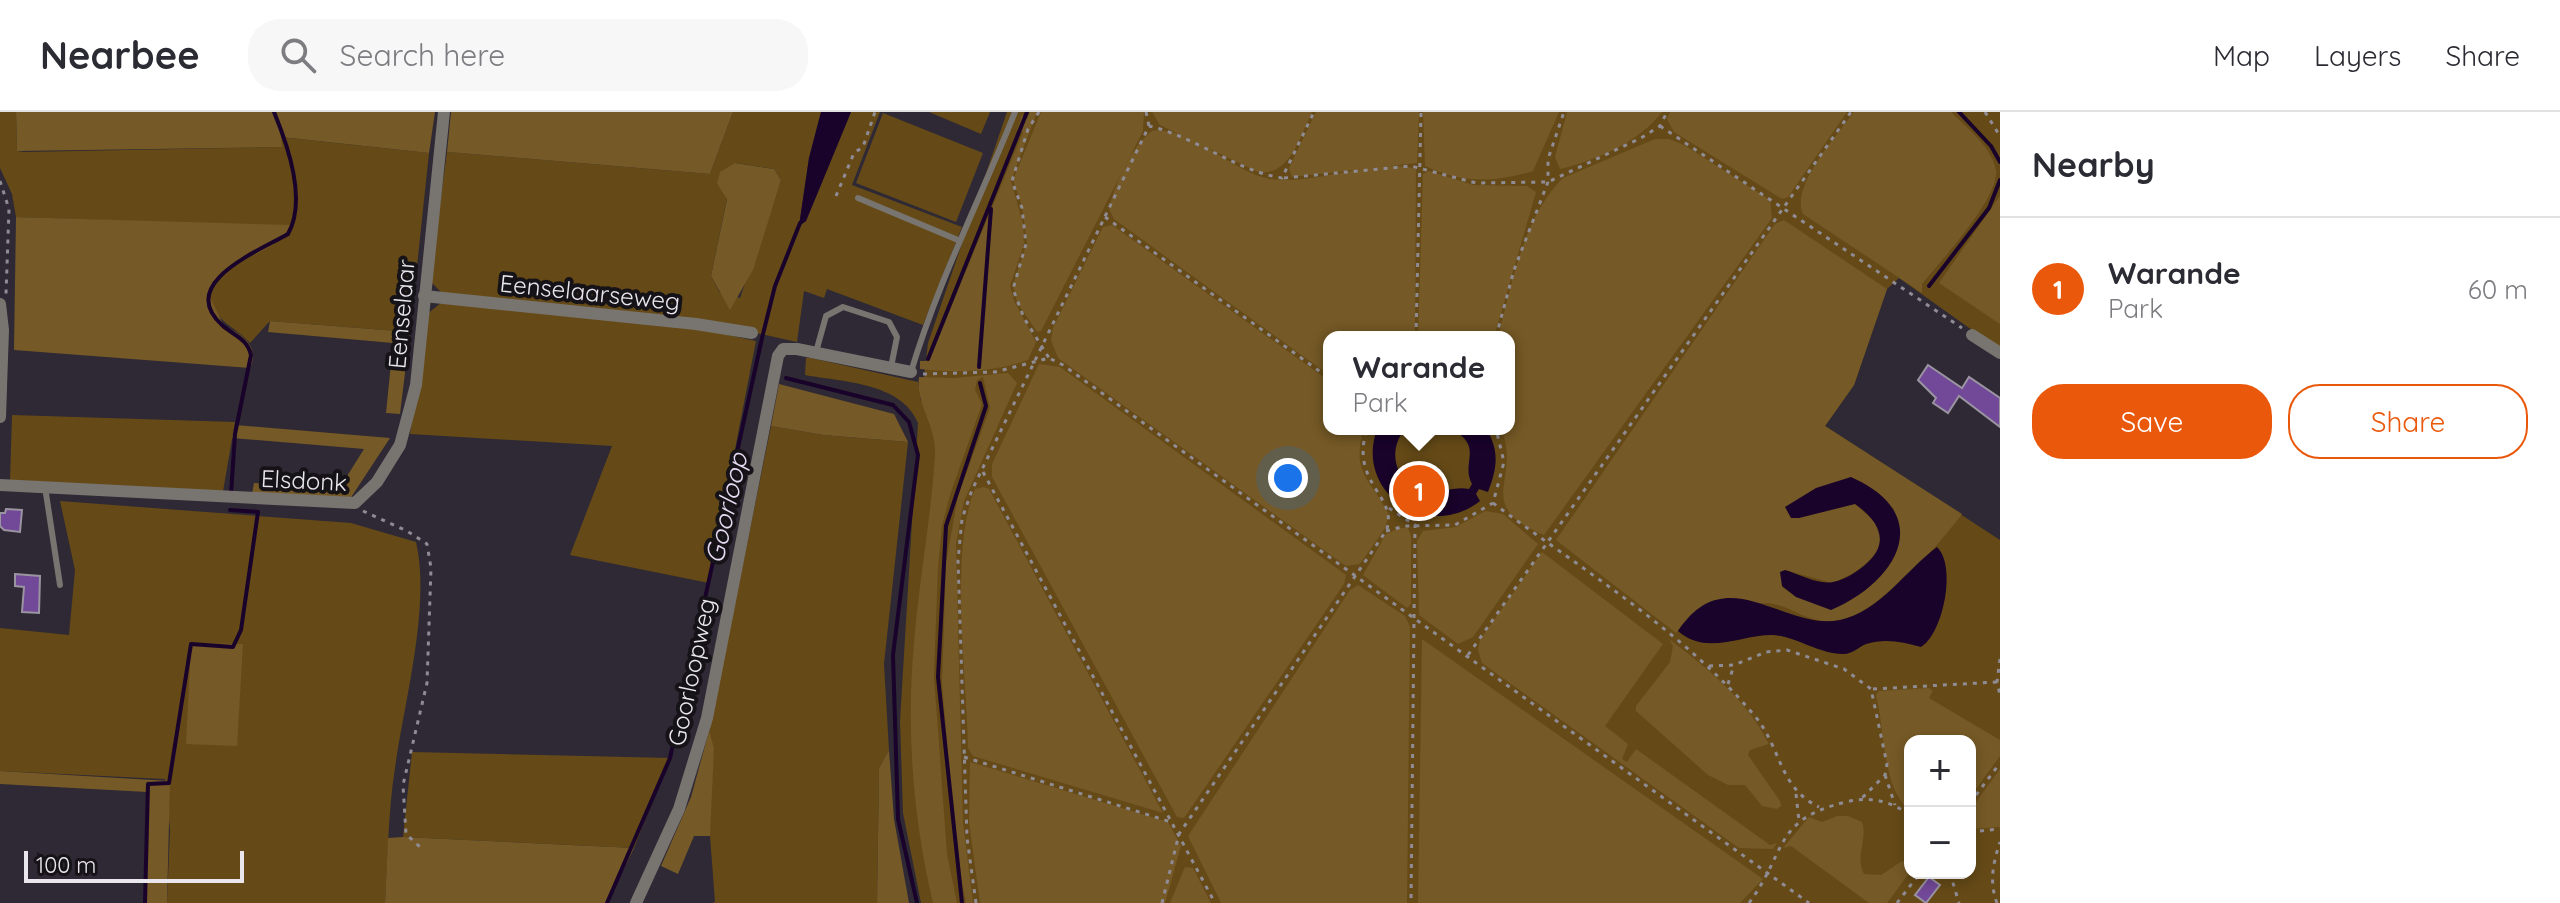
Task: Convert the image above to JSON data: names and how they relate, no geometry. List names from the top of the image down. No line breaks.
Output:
{"streets":{"street":["Eenselaarseweg","Eenselaar","Elsdonk","Goorloopweg"]},"crossings":[["Eenselaarseweg","Eenselaar"],["Eenselaar","Elsdonk"]],"water":["Goorloop"],"scale_bar":"100 m","page":{"header":"Nearbee","search":"Search here","nav":["Map","Layers","Share"],"heading":"Nearby","list":[{"mark":"1","name":"Warande","note":"Park","value":"60 m"}],"popup":["Warande","Park"],"buttons":["Save","Share"],"pins":"1","map_buttons":["+","−"],"scale":"100 m"}}
